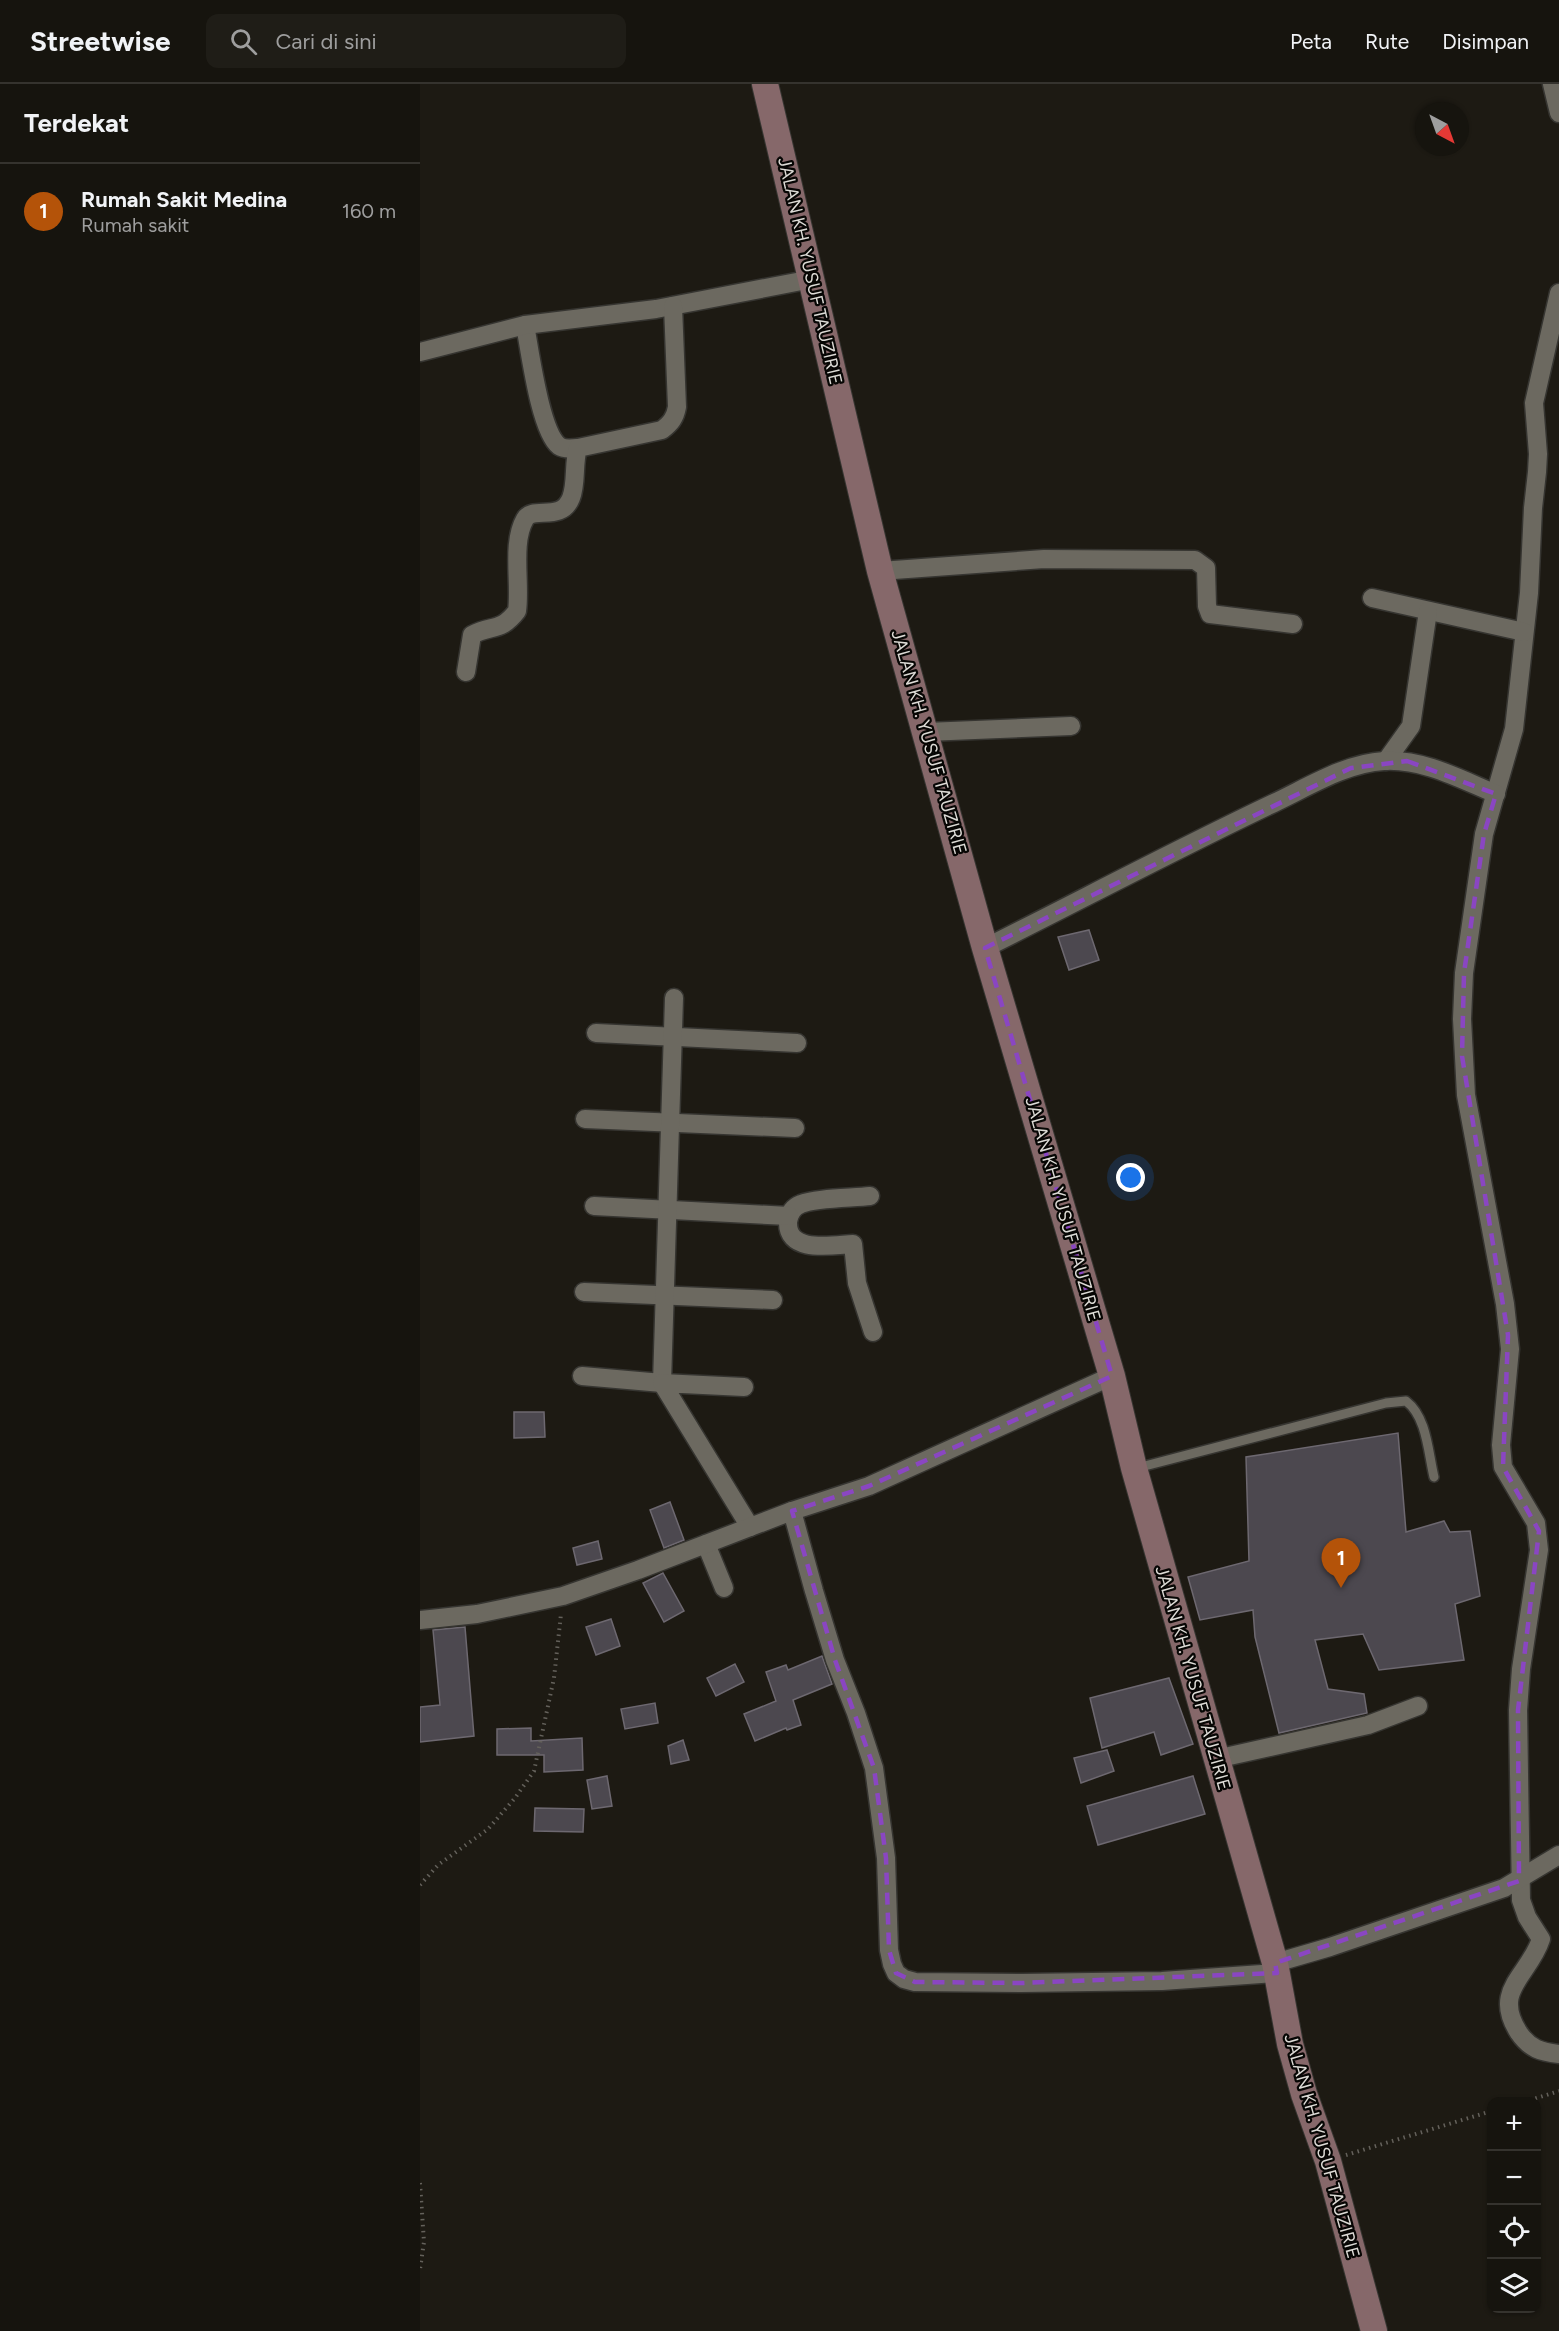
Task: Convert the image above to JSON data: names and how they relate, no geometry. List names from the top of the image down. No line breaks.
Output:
{"streets":{"main road":["JALAN KH. YUSUF TAUZIRIE"]},"north":"bottom right","page":{"header":"Streetwise","search":"Cari di sini","nav":["Peta","Rute","Disimpan"],"heading":"Terdekat","list":[{"mark":"1","name":"Rumah Sakit Medina","note":"Rumah sakit","value":"160 m"}],"pins":"1","map_buttons":["+","−"]}}
